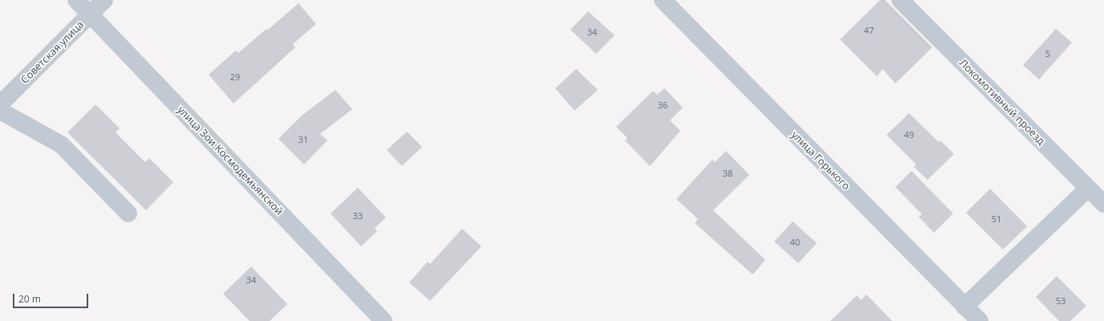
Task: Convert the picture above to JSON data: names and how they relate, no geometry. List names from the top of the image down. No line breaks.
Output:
{"streets":{"street":["Советская улица","Локомотивный проезд","улица Зои Космодемьянской","улица Горького"]},"crossings":[["Советская улица","улица Зои Космодемьянской"]],"house_numbers":["47","34","5","29","36","49","31","38","33","51","40","34","53"],"scale_bar":"20 m"}
